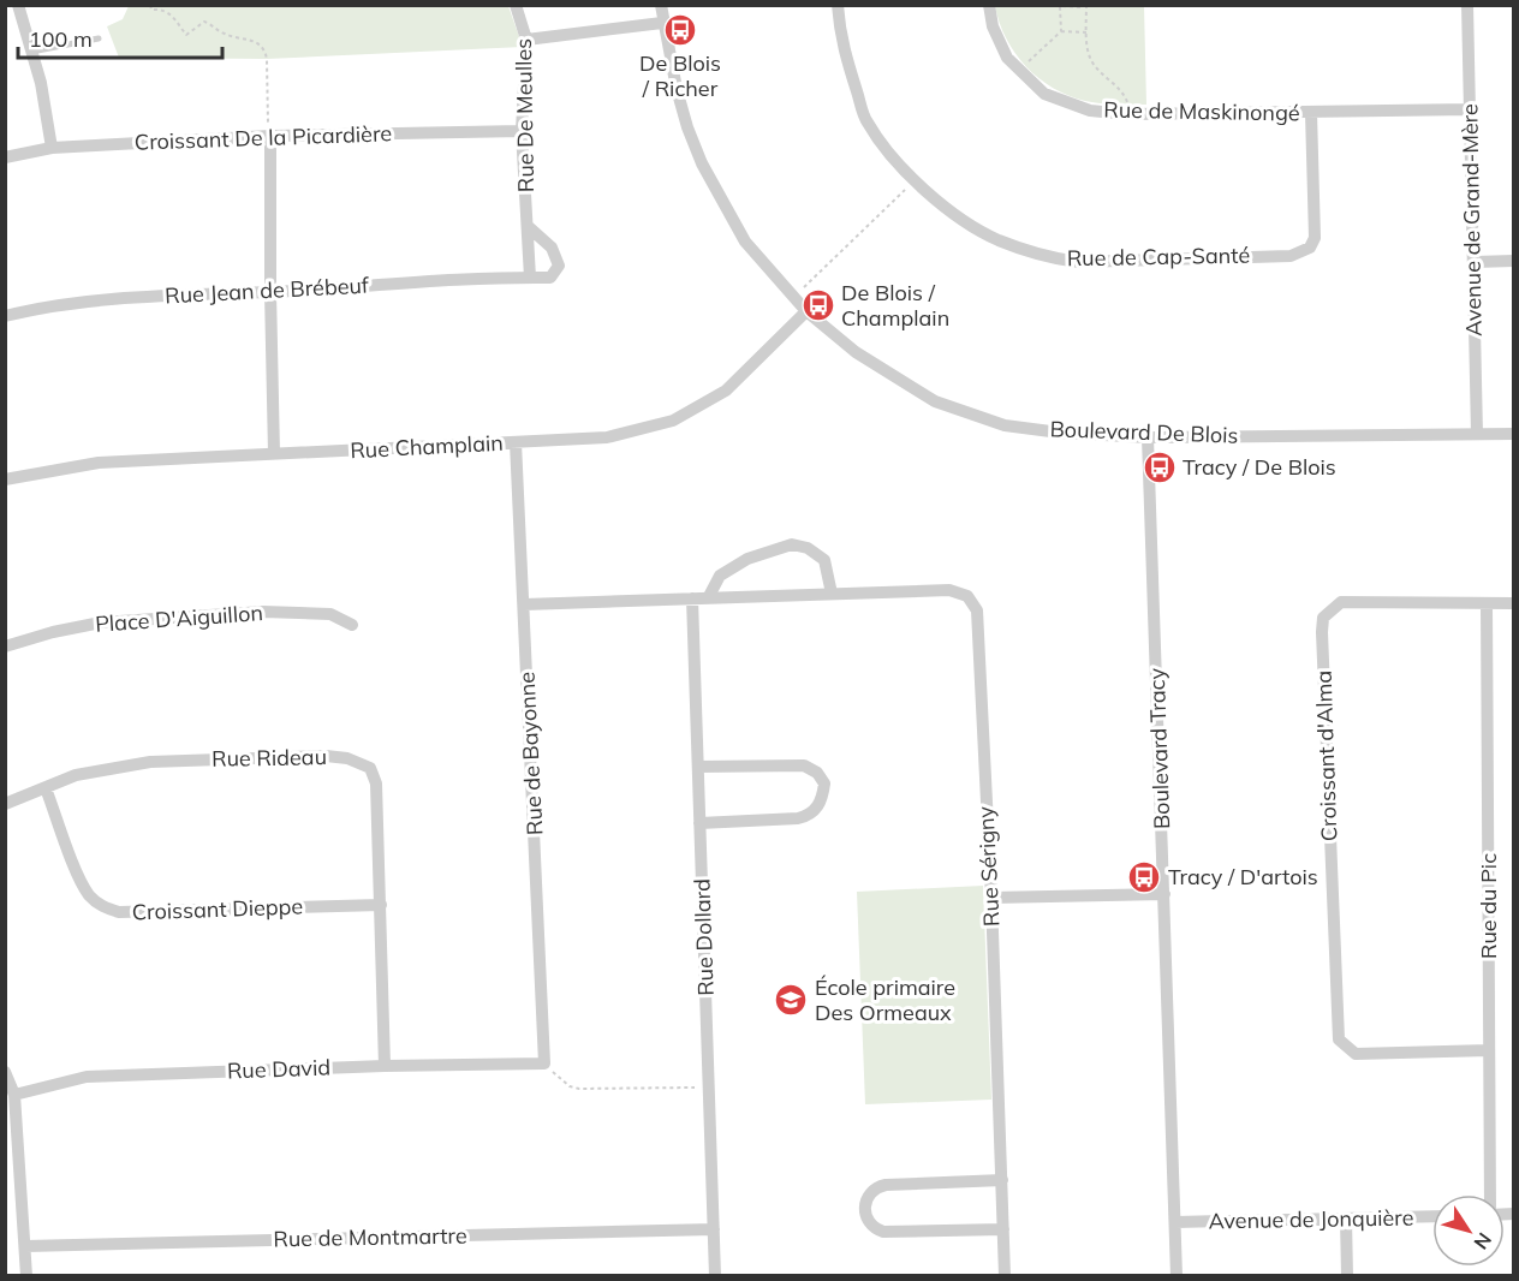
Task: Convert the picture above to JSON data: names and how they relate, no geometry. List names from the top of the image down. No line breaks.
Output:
{"streets":{"street":["Rue de Maskinongé","Rue De Meulles","Croissant De la Picardière","Avenue de Grand-Mère","Rue de Cap-Santé","Rue Jean de Brébeuf","Boulevard De Blois","Rue Champlain","Place D'Aiguillon","Boulevard Tracy","Rue de Bayonne","Croissant d'Alma","Rue Rideau","Rue Sérigny","Rue du Pic","Croissant Dieppe","Rue Dollard","Rue David","Avenue de Jonquière","Rue de Montmartre"]},"crossings":[["Rue de Maskinongé","Avenue de Grand-Mère"],["Rue de Maskinongé","Rue de Cap-Santé"],["Rue De Meulles","Croissant De la Picardière"],["Rue De Meulles","Rue Jean de Brébeuf"],["Avenue de Grand-Mère","Boulevard De Blois"],["Boulevard De Blois","Rue Champlain"],["Boulevard De Blois","Boulevard Tracy"],["Rue Champlain","Rue de Bayonne"],["Boulevard Tracy","Avenue de Jonquière"],["Rue de Bayonne","Rue Sérigny"],["Rue de Bayonne","Rue David"],["Croissant d'Alma","Rue du Pic"],["Rue Rideau","Croissant Dieppe"],["Rue Rideau","Rue David"],["Rue Sérigny","Rue Dollard"],["Rue Dollard","Rue de Montmartre"]],"places":{"bus stop":["De Blois / Richer","De Blois / Champlain","Tracy / De Blois","Tracy / D'artois"],"school or university":["École primaire Des Ormeaux"]},"scale_bar":"100 m","north":"bottom right"}
